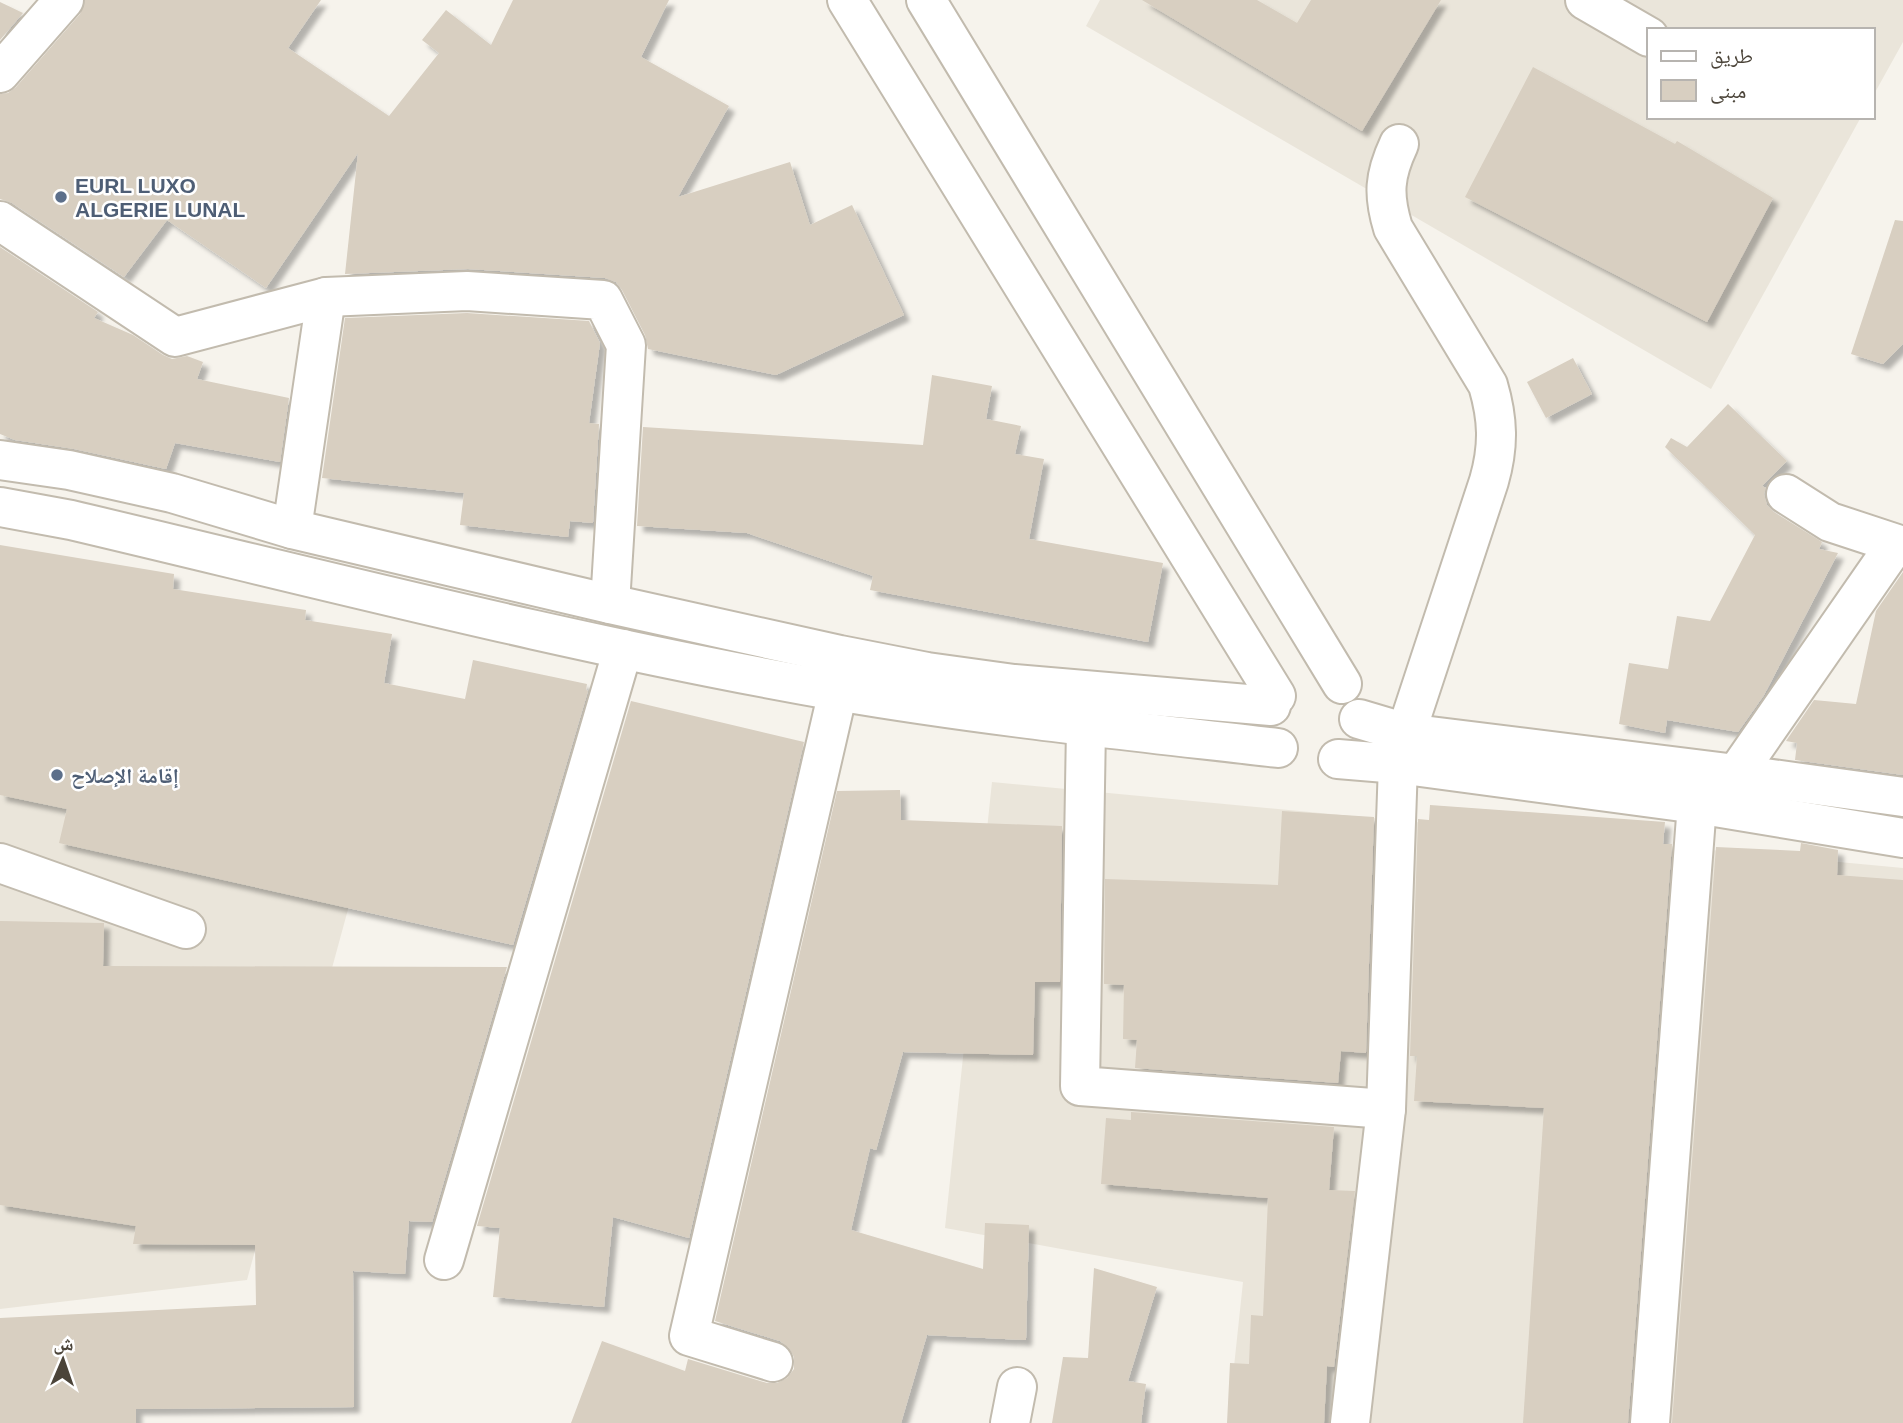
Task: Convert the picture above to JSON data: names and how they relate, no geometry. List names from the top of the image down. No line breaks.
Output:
{"places":["EURL LUXO ALGERIE LUNAL","إقامة الإصلاح"],"legend":["طريق","مبنى"],"north":"top"}
